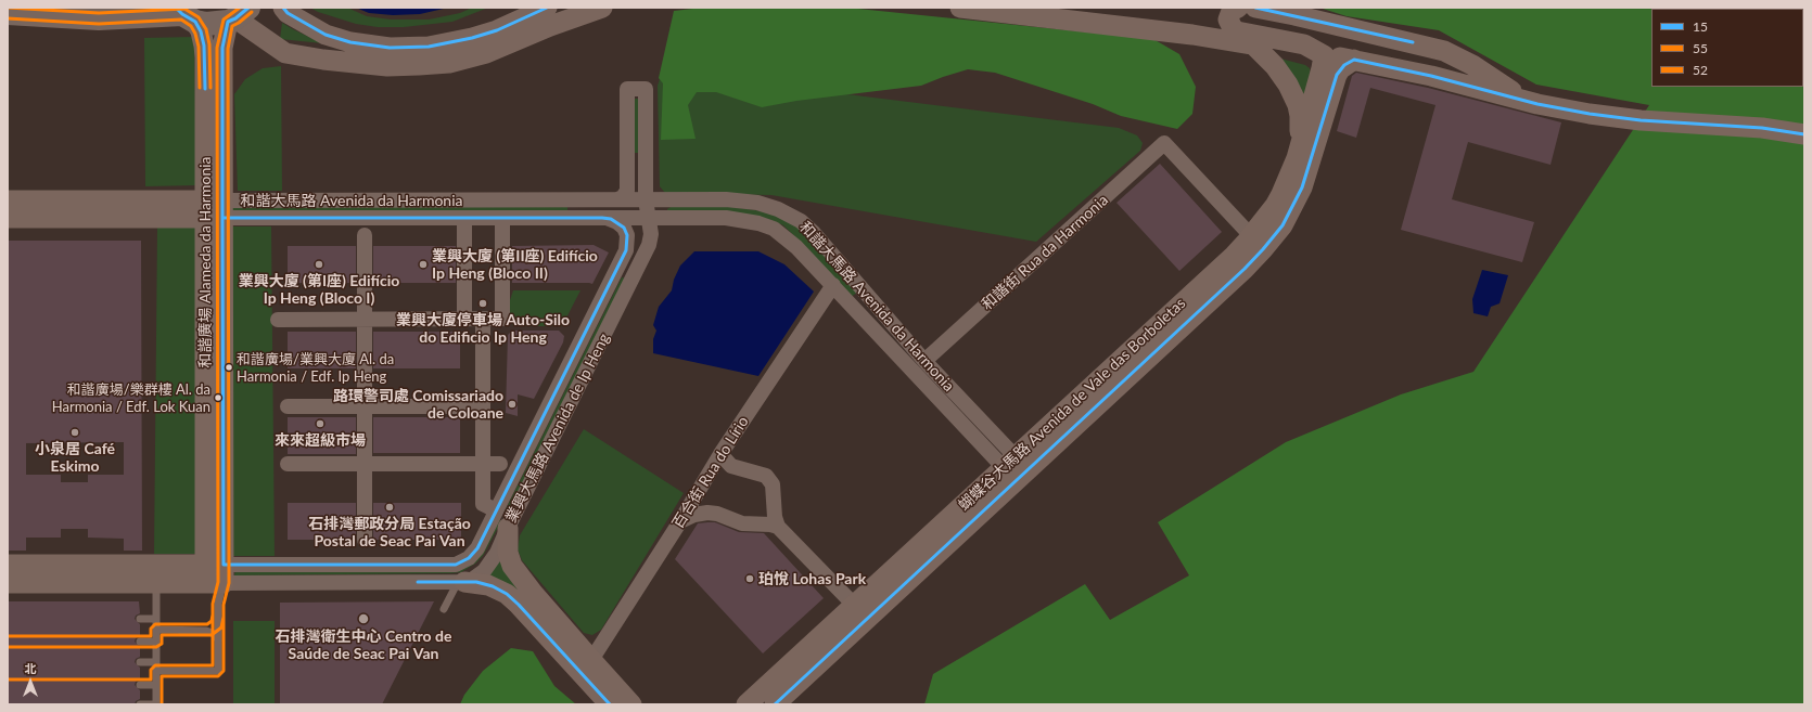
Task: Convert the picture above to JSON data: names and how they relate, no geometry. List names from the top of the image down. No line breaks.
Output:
{"streets":{"street":["和諧大馬路 Avenida da Harmonia","和諧街 Rua da Harmonia","和諧廣場 Alameda da Harmonia","蝴蝶谷大馬路 Avenida de Vale das Borboletas","業興大馬路 Avenida de Ip Heng","百合街 Rua do Lírio"]},"crossings":[["和諧大馬路 Avenida da Harmonia","和諧街 Rua da Harmonia"],["和諧大馬路 Avenida da Harmonia","和諧廣場 Alameda da Harmonia"],["和諧大馬路 Avenida da Harmonia","蝴蝶谷大馬路 Avenida de Vale das Borboletas"],["和諧大馬路 Avenida da Harmonia","業興大馬路 Avenida de Ip Heng"],["和諧大馬路 Avenida da Harmonia","百合街 Rua do Lírio"],["和諧街 Rua da Harmonia","蝴蝶谷大馬路 Avenida de Vale das Borboletas"],["和諧廣場 Alameda da Harmonia","業興大馬路 Avenida de Ip Heng"]],"places":["業興大廈 (第I座) Edifício Ip Heng (Bloco I)","業興大廈 (第II座) Edifício Ip Heng (Bloco II)","業興大廈停車場 Auto-Silo do Edificio Ip Heng","和諧廣場/業興大廈 Al. da Harmonia / Edf. Ip Heng","和諧廣場/樂群樓 Al. da Harmonia / Edf. Lok Kuan","路環警司處 Comissariado de Coloane","來來超級市場","小泉居 Café Eskimo","石排灣郵政分局 Estação Postal de Seac Pai Van","珀悅 Lohas Park","石排灣衛生中心 Centro de Saúde de Seac Pai Van"],"lines":["transit line 15","transit line 52","transit line 55"],"legend":["15","55","52"],"north":"top"}
